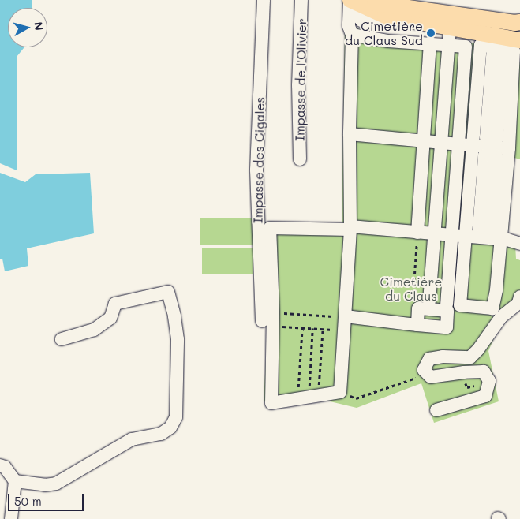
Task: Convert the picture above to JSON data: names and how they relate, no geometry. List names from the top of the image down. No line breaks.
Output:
{"streets":{"street":["Impasse de l'Olivier","Impasse des Cigales"]},"parks":["Cimetière du Claus"],"places":["Cimetière du Claus Sud"],"scale_bar":"50 m","north":"right"}
